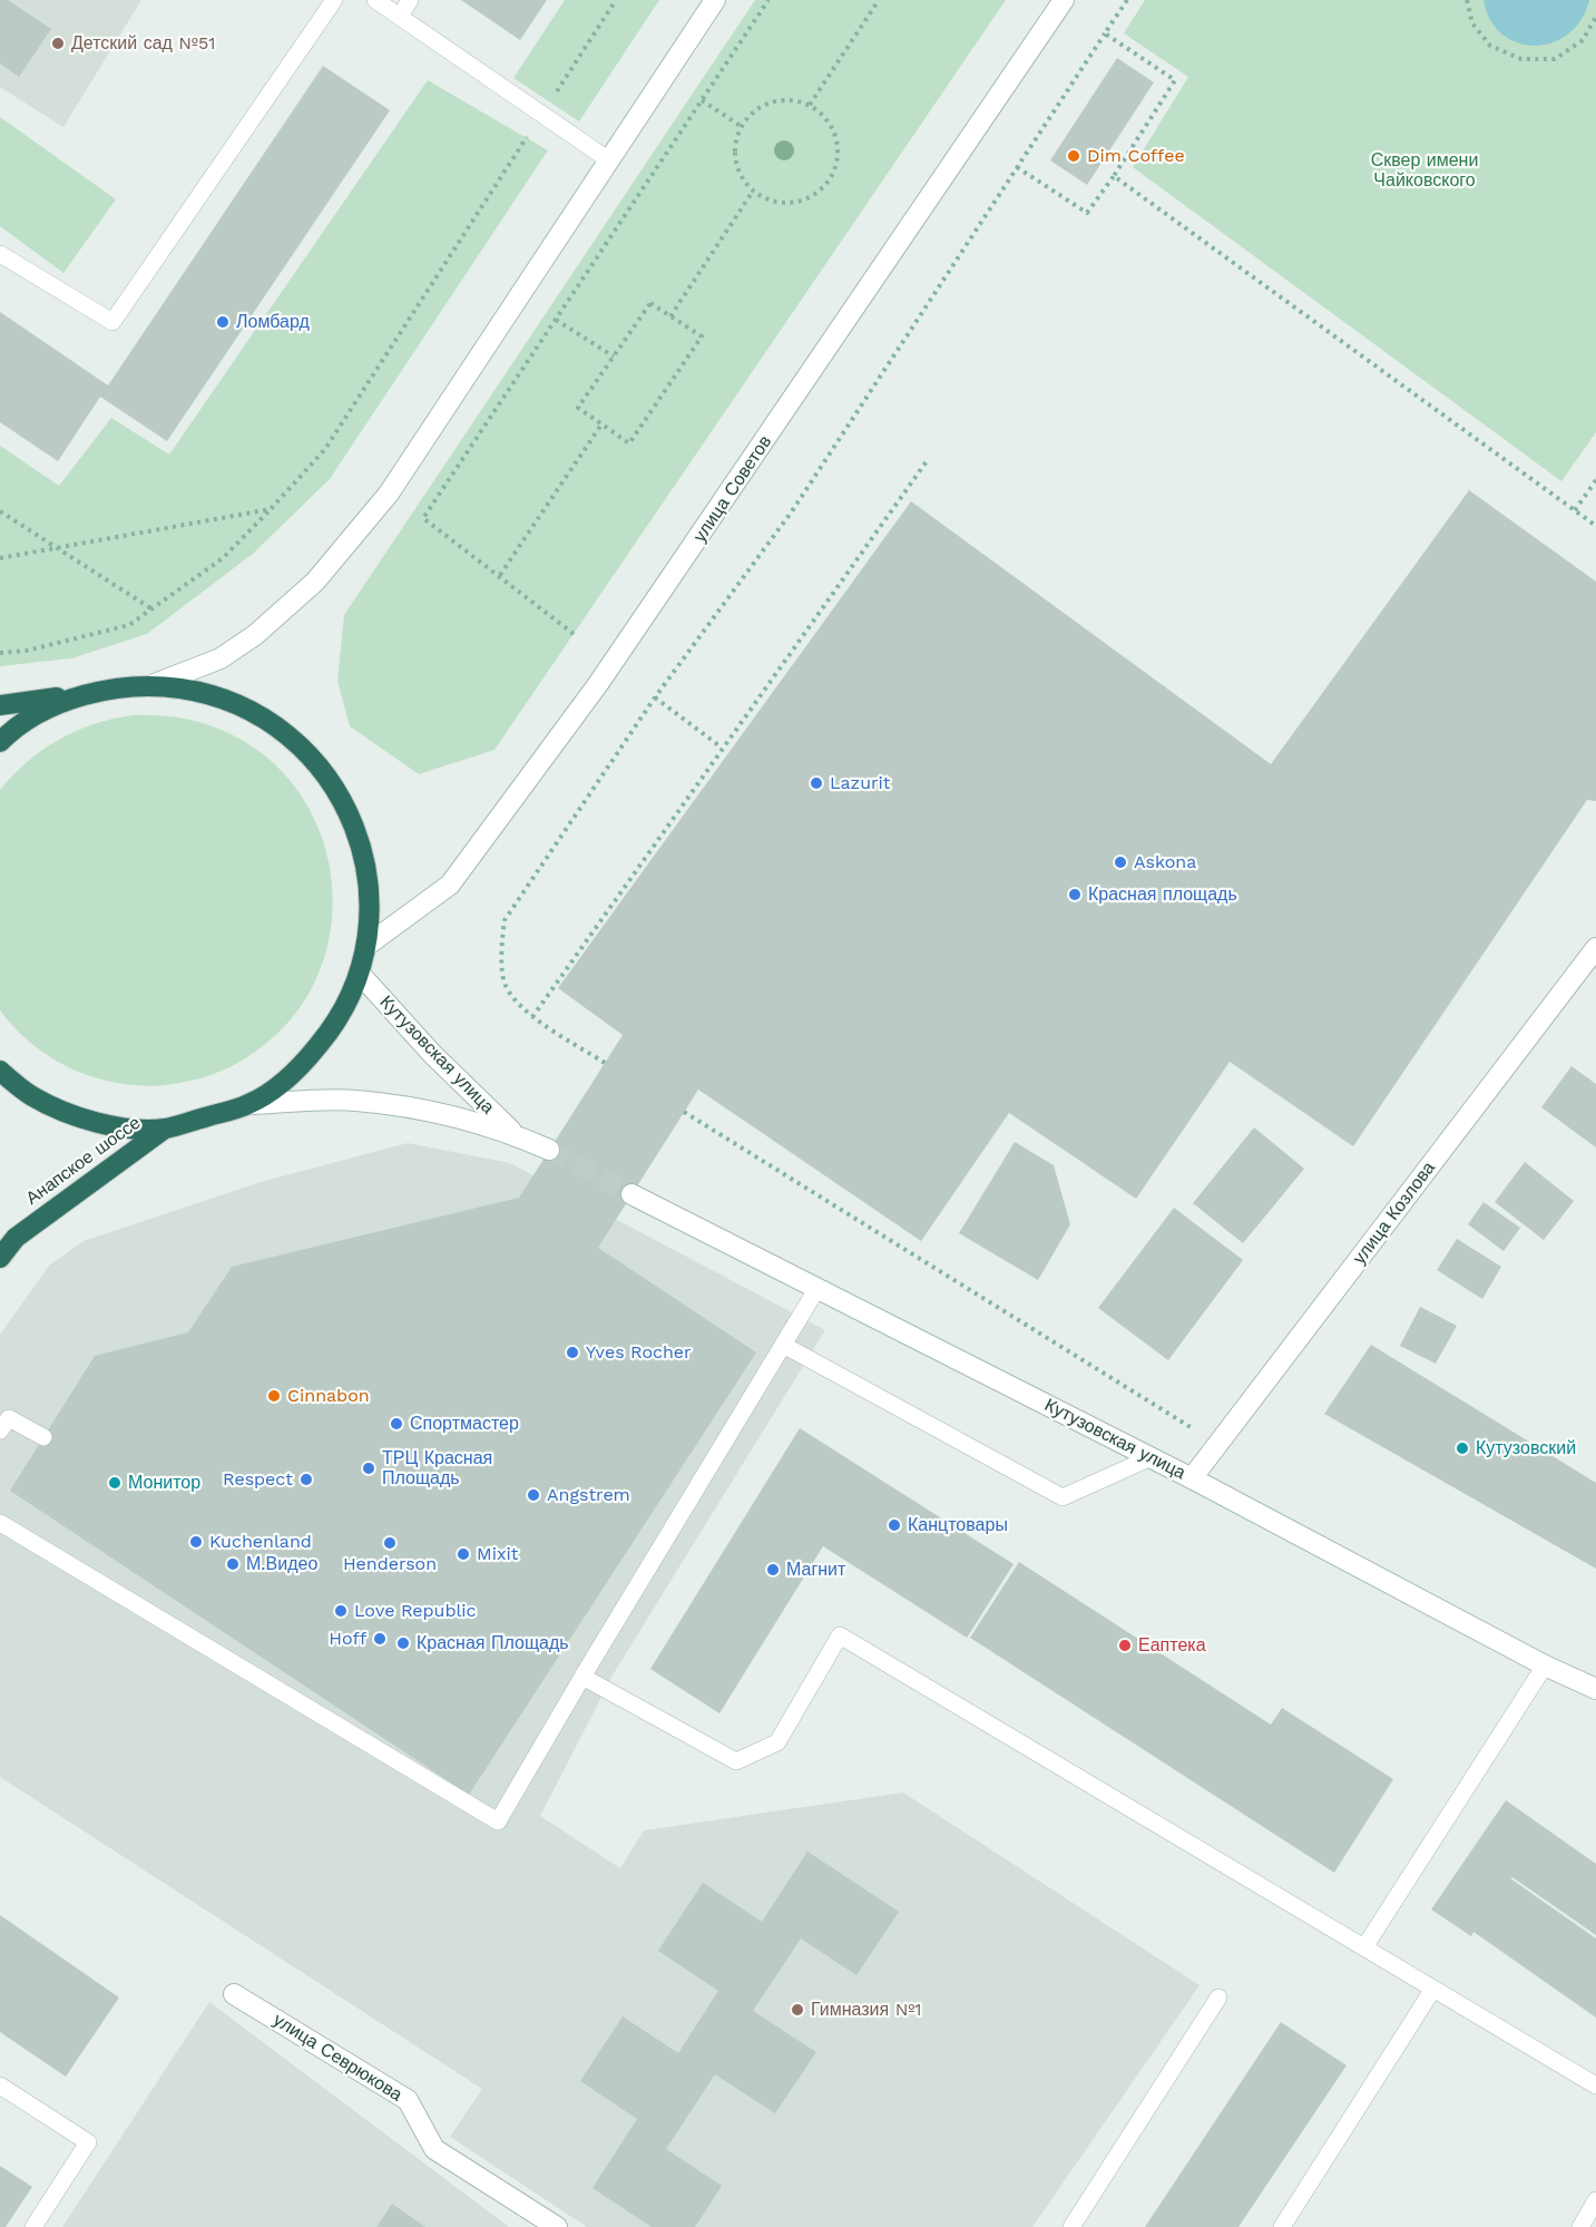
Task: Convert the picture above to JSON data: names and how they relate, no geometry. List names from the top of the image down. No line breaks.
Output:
{"streets":{"highway":["Анапское шоссе"],"street":["улица Советов","Кутузовская улица","улица Козлова","улица Севрюкова"]},"crossings":[["Кутузовская улица","улица Козлова"]],"parks":["Сквер имени Чайковского"],"places":["Детский сад №51","Dim Coffee","Ломбард","Lazurit","Askona","Красная площадь","Yves Rocher","Cinnabon","Спортмастер","Кутузовский","ТРЦ Красная Площадь","Respect","Монитор","Angstrem","Канцтовары","Kuchenland","Henderson","Mixit","М.Видео","Магнит","Love Republic","Hoff","Красная Площадь","Еаптека","Гимназия №1"]}
